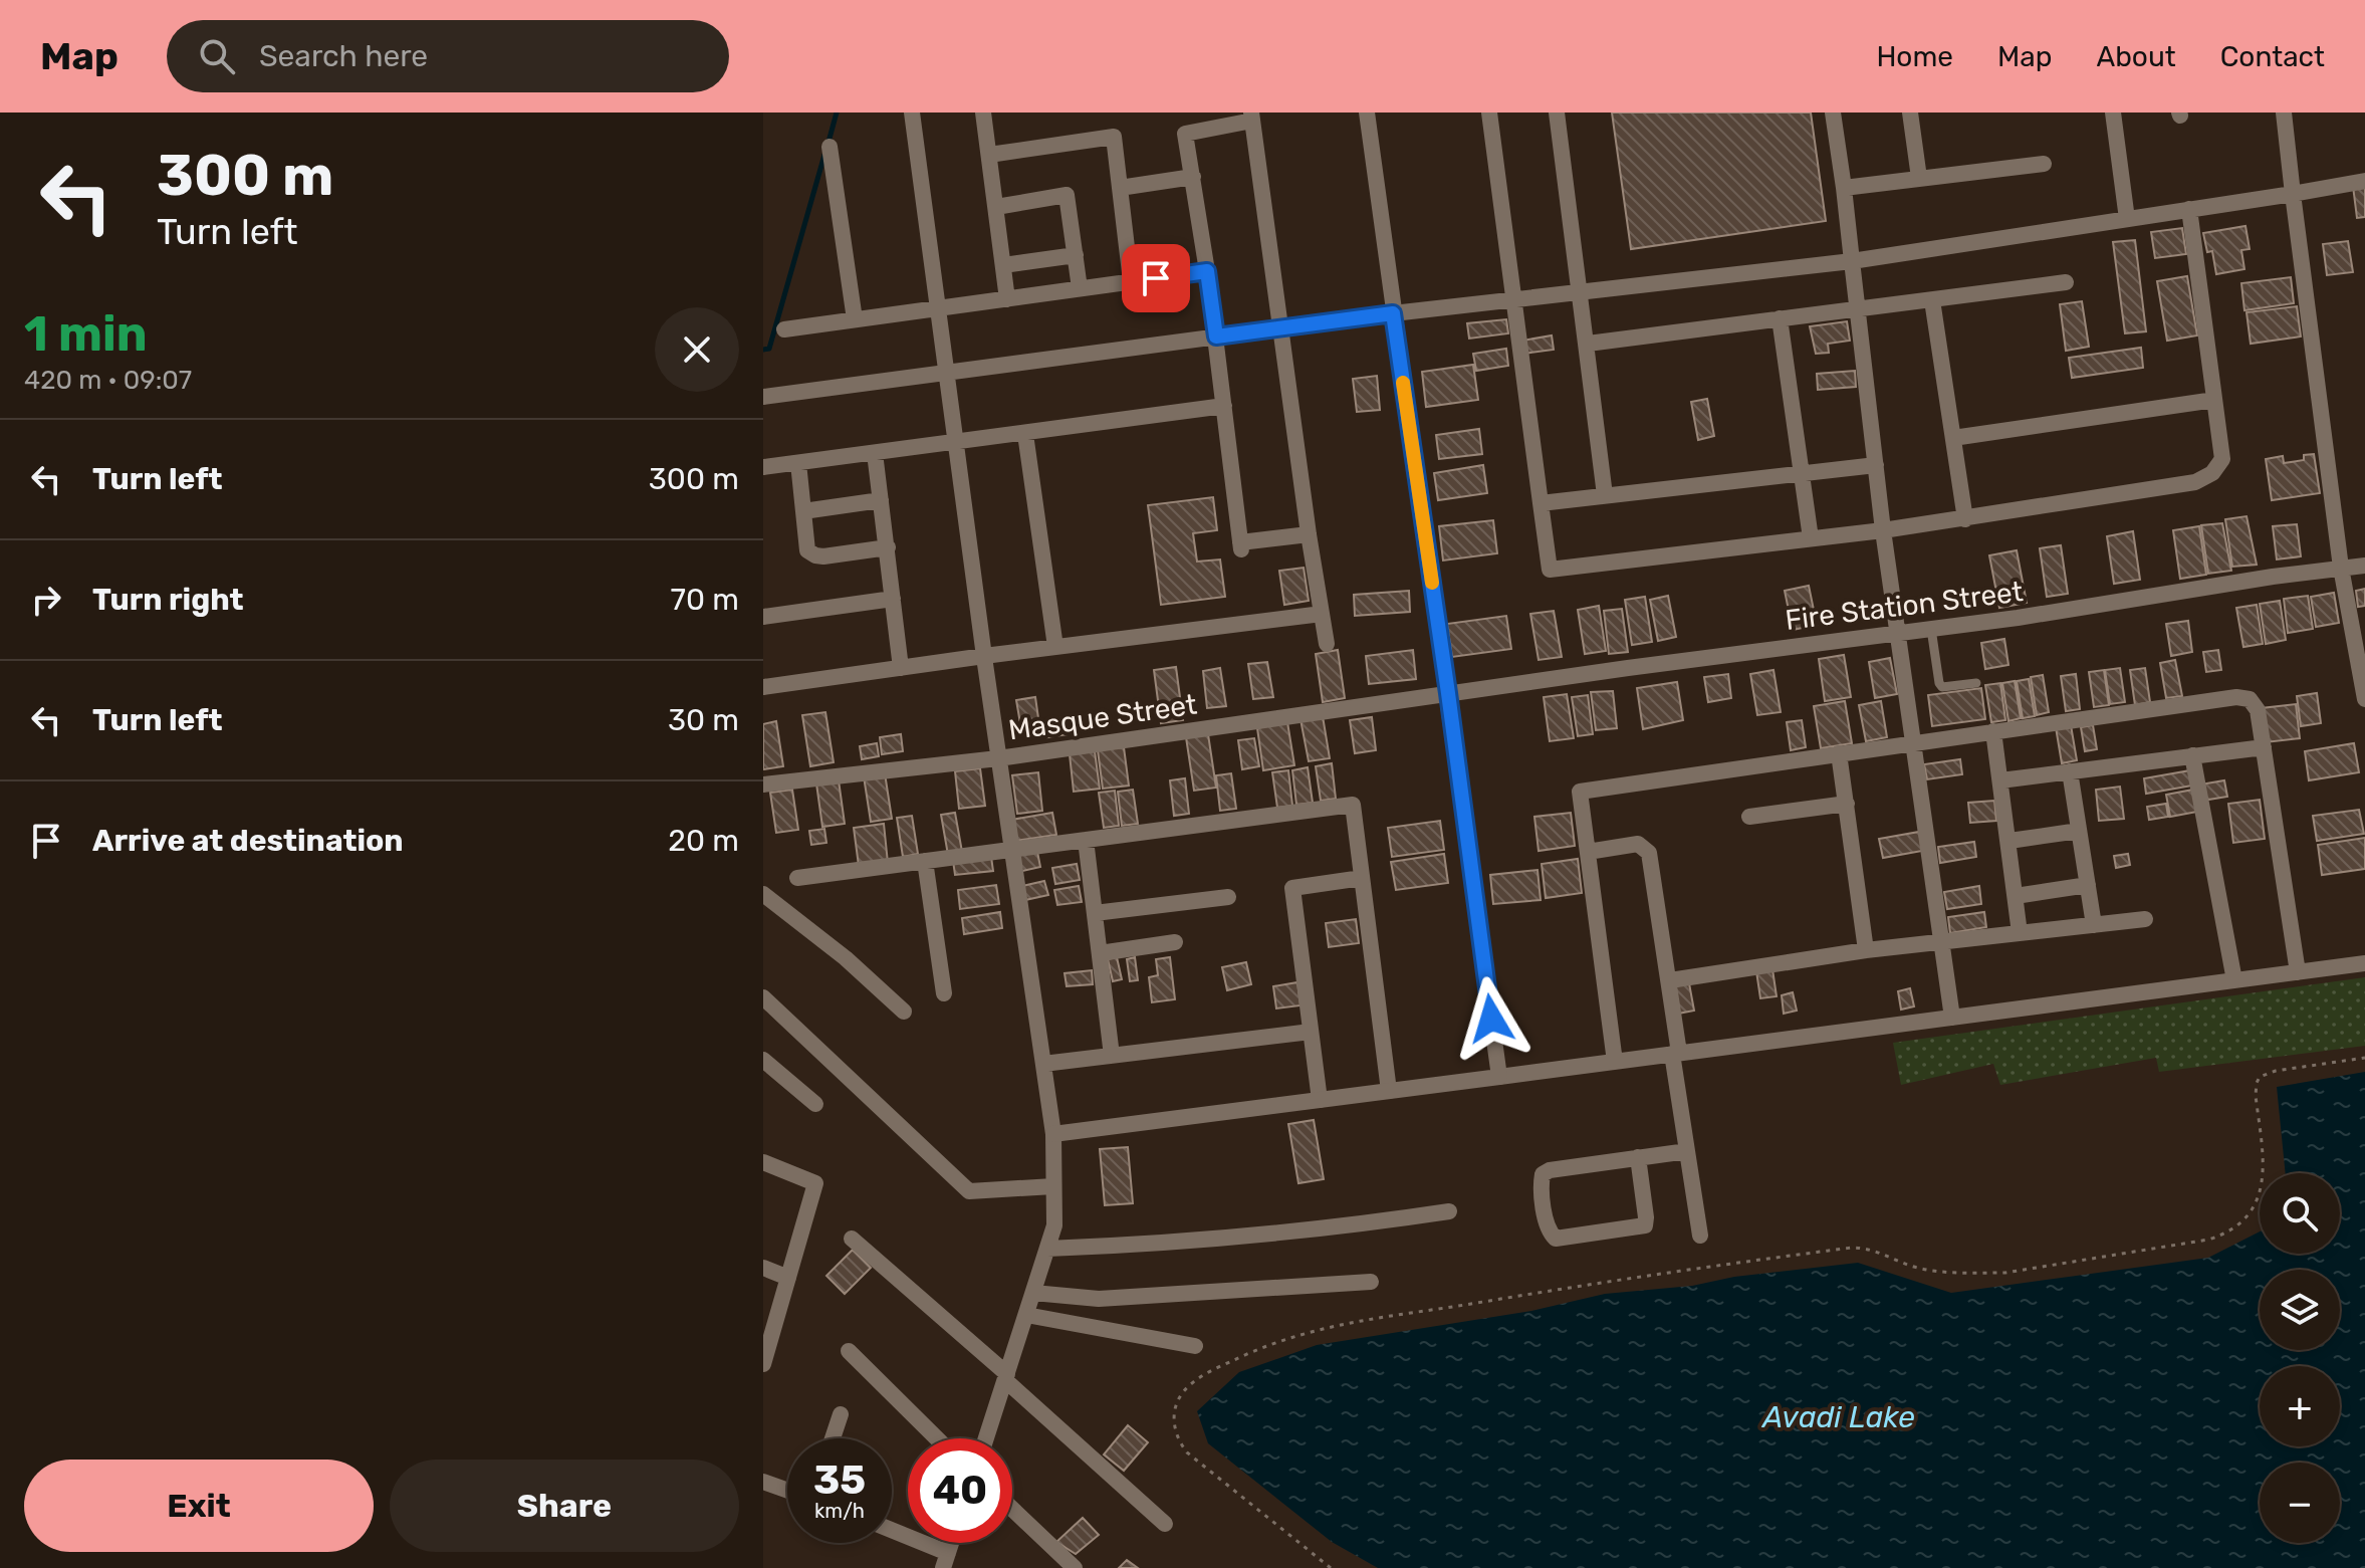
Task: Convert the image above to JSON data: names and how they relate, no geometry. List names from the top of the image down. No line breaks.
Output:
{"streets":{"street":["Fire Station Street","Masque Street"]},"crossings":[["Fire Station Street","Masque Street"]],"water":["Avadi Lake"],"page":{"header":"Map","search":"Search here","nav":["Home","Map","About","Contact"],"turn":["300 m","Turn left"],"heading":["1 min","420 m · 09:07"],"list":[{"name":"Turn left","value":"300 m"},{"name":"Turn right","value":"70 m"},{"name":"Turn left","value":"30 m"},{"name":"Arrive at destination","value":"20 m"}],"map_buttons":["+","−"],"speed":"35 km/h","limit":"40","buttons":["Exit","Share"]}}
